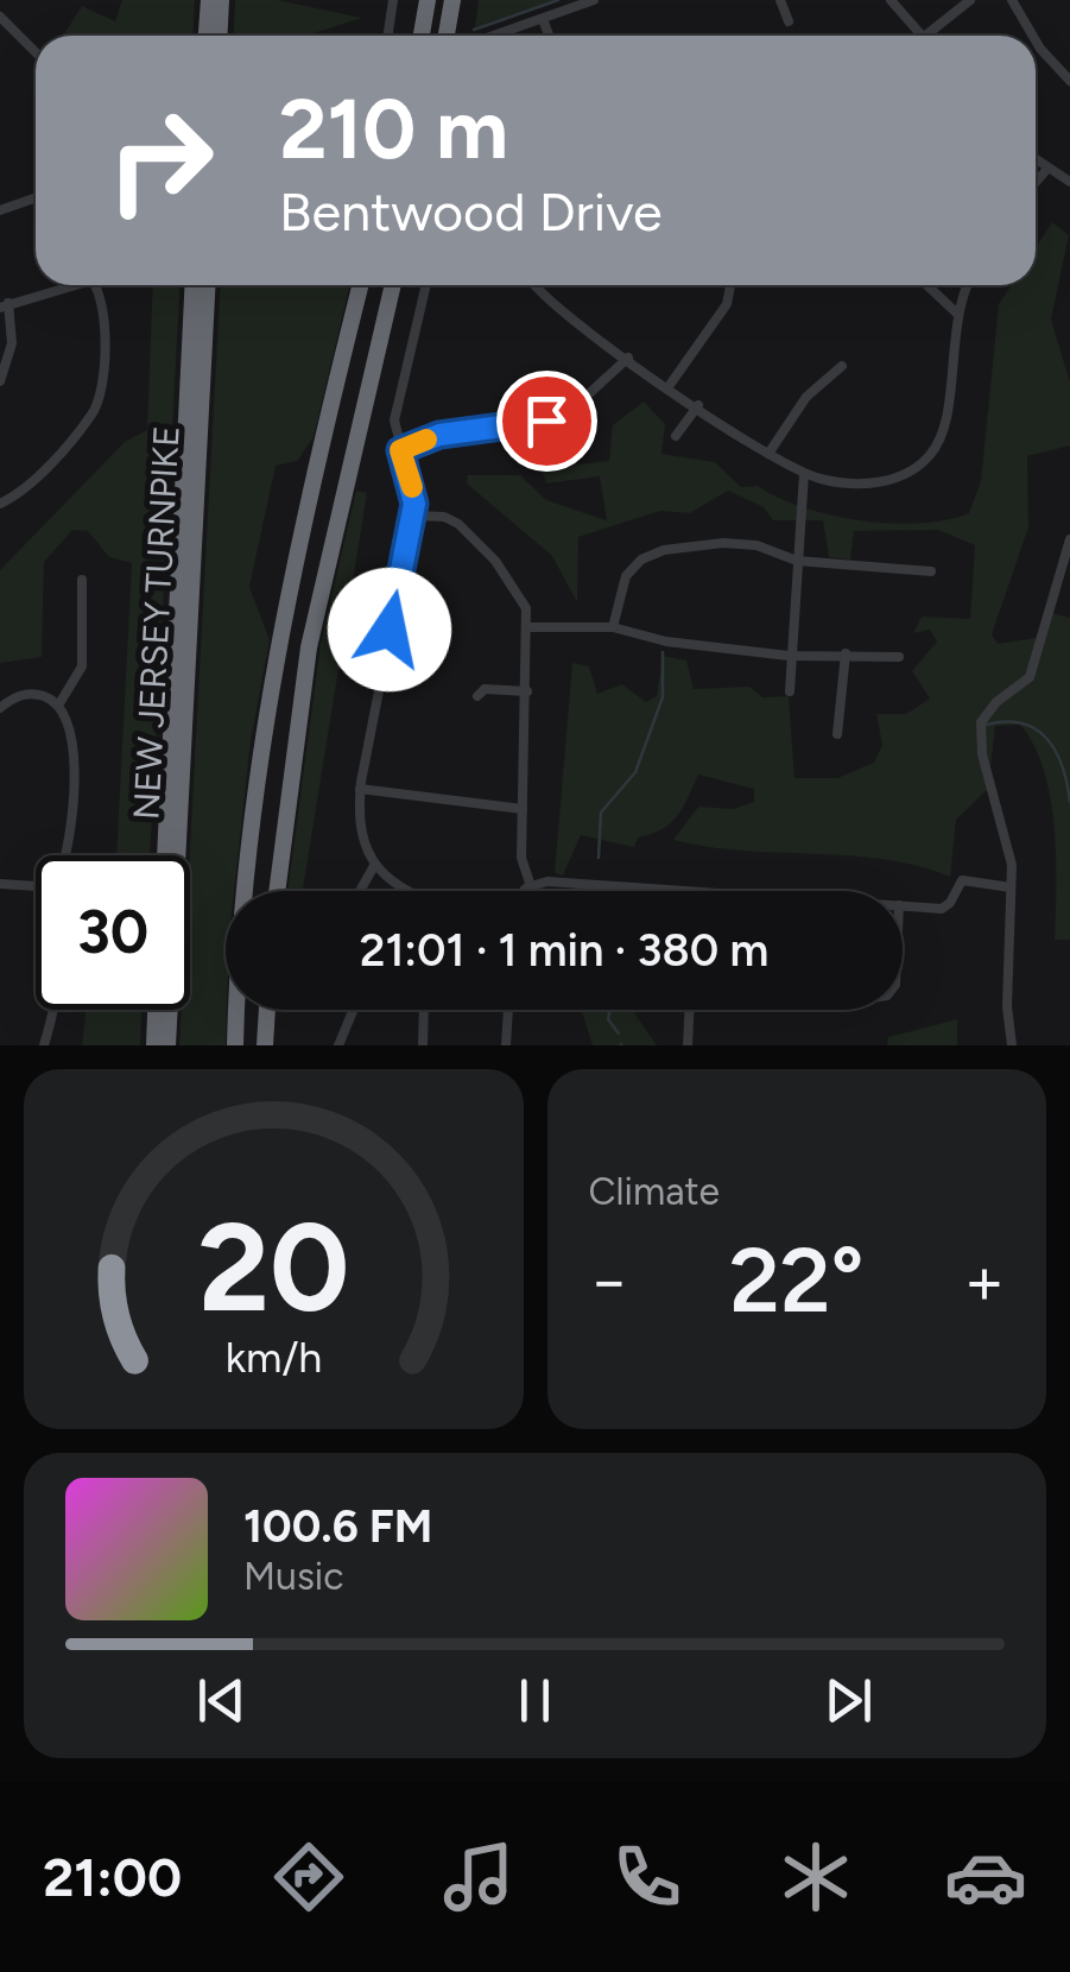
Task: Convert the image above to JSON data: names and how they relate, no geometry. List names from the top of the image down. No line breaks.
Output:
{"streets":{"highway":["NEW JERSEY TURNPIKE"]},"page":{"turn":["210 m","Bentwood Drive"],"limit":"30","trip":"21:01 · 1 min · 380 m","tile":"Climate","heat":["−","22°","+"],"song":["100.6 FM","Music"],"tabs":"21:00","gauge":["20","km/h"]}}
